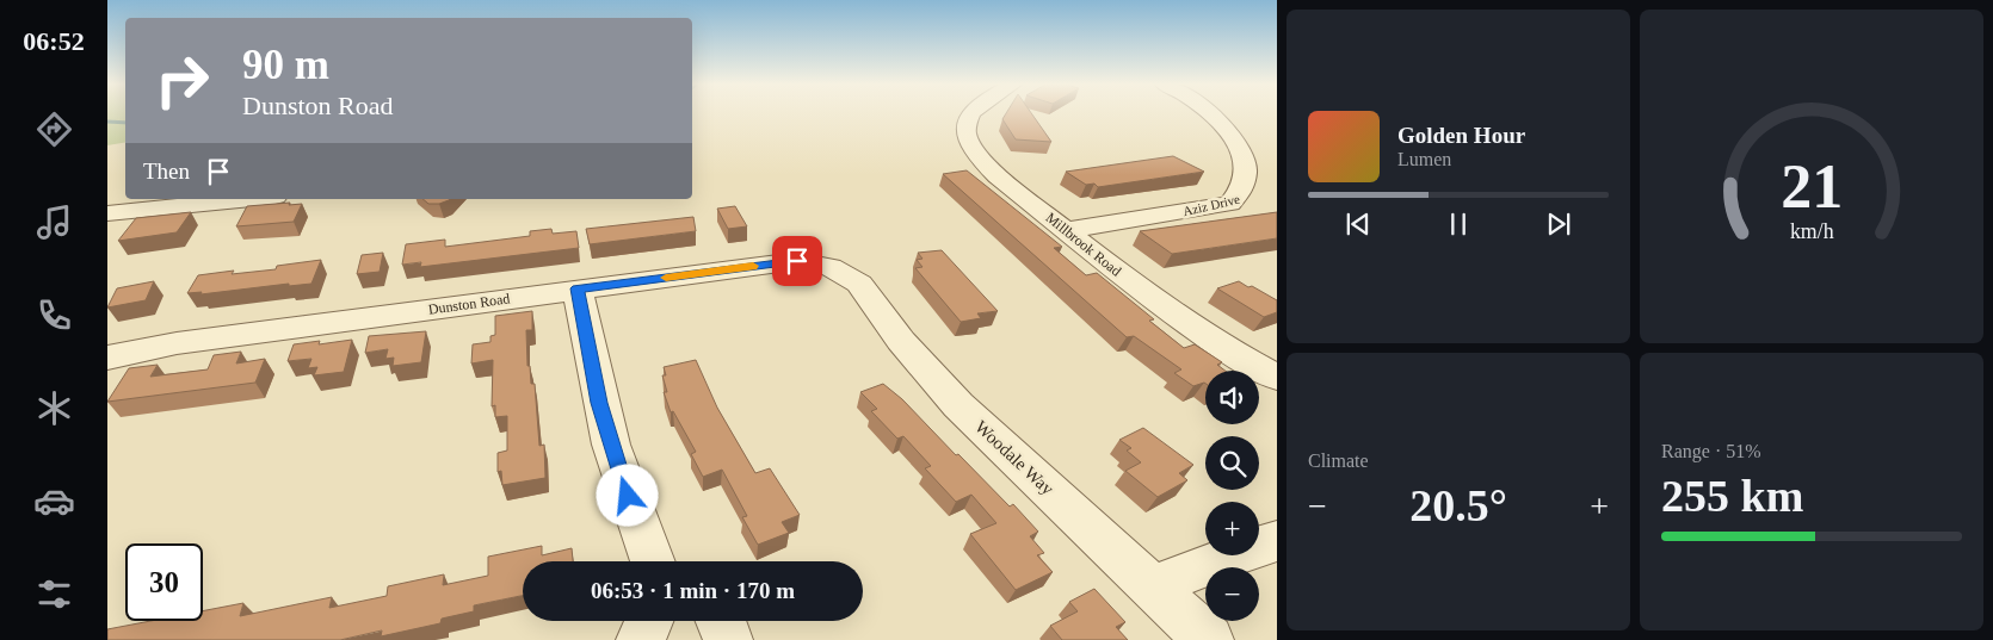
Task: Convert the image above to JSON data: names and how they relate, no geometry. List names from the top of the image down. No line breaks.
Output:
{"streets":{"street":["Aziz Drive","Millbrook Road","Dunston Road","Woodale Way"]},"crossings":[["Aziz Drive","Millbrook Road"],["Dunston Road","Woodale Way"]],"page":{"tabs":"06:52","turn":["90 m","Dunston Road"],"song":["Golden Hour","Lumen"],"then":"Then","tile":["Climate",["Range · 51%","255 km"]],"map_buttons":["+","−"],"heat":["−","20.5°","+"],"limit":"30","trip":"06:53 · 1 min · 170 m","gauge":["21","km/h"]}}
